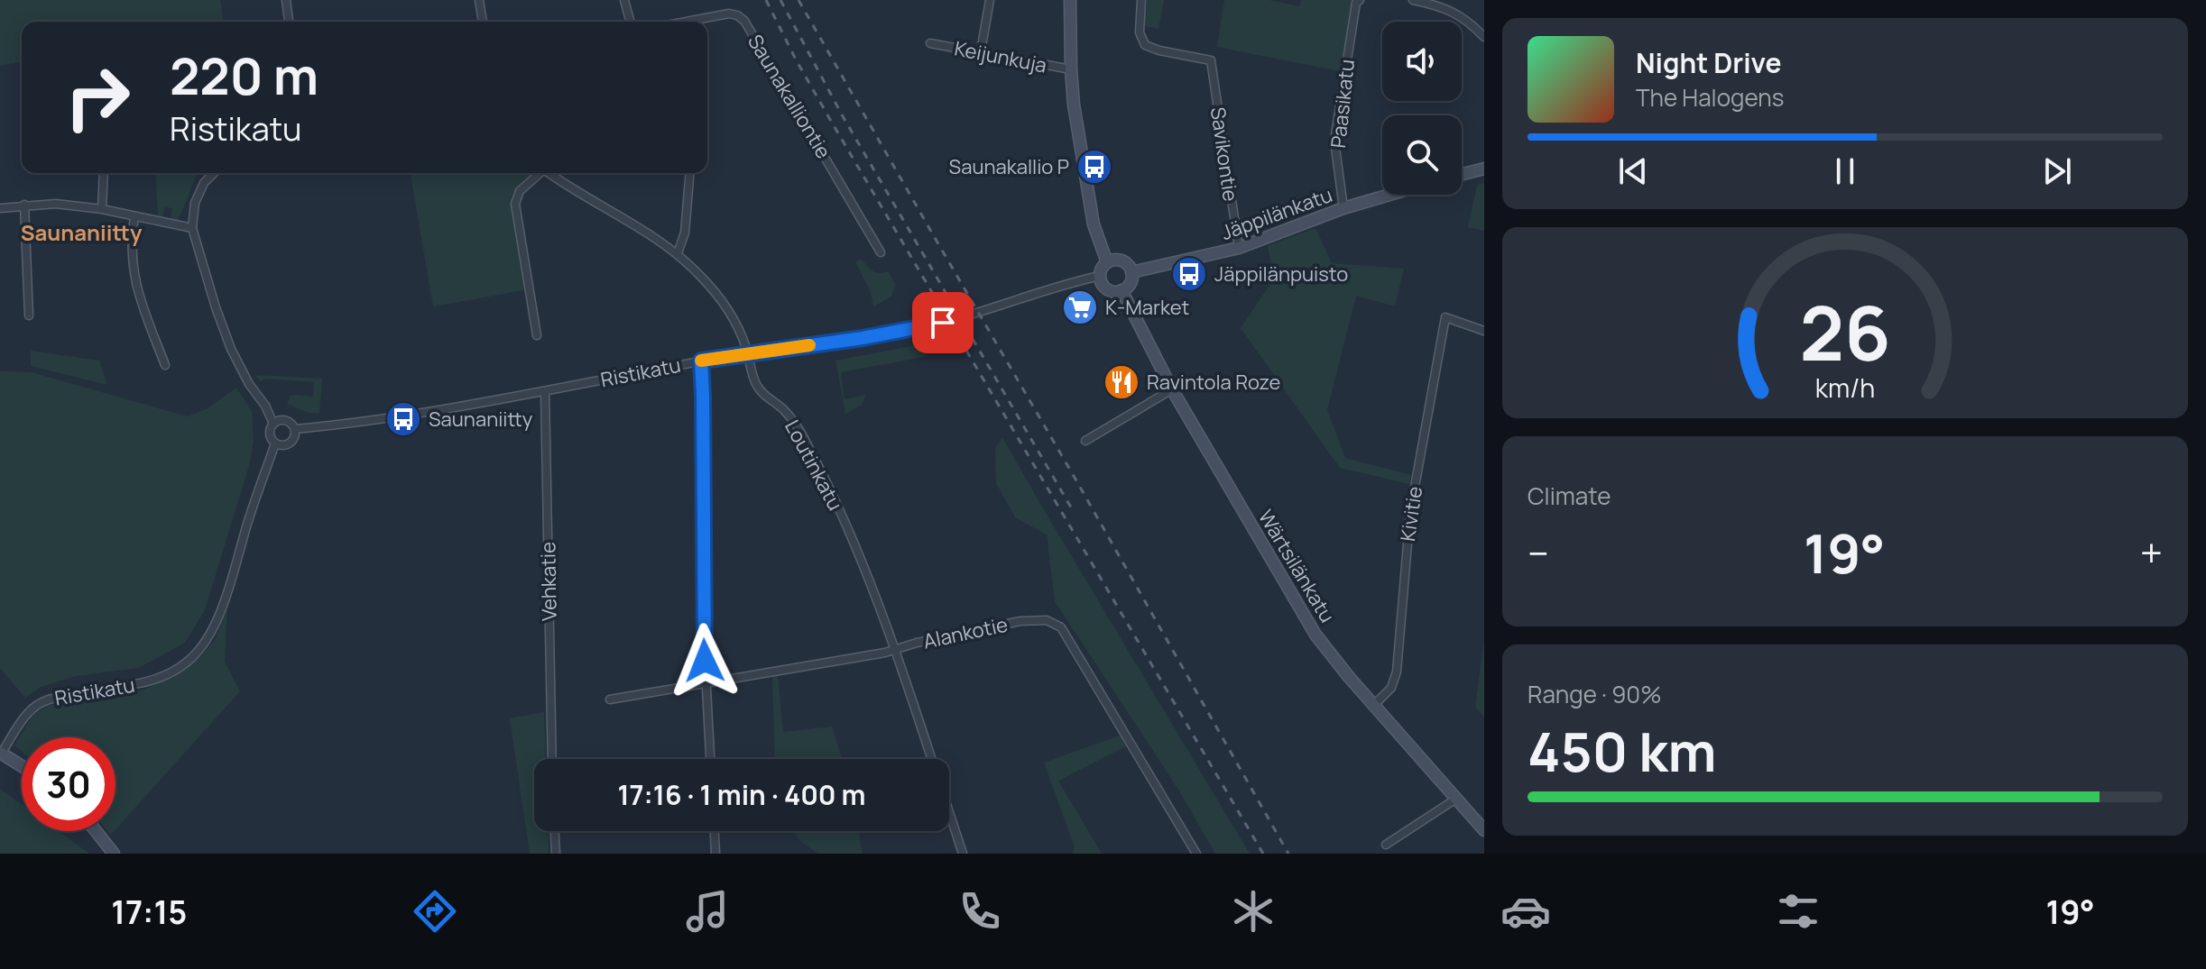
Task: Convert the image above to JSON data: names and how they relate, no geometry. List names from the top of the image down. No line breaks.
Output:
{"streets":{"street":["Keijunkuja","Saunakalliontie","Paasikatu","Savikontie","Jäppilänkatu","Ristikatu","Loutinkatu","Kivitie","Wärtsilänkatu","Vehkatie","Alankotie"]},"crossings":[["Paasikatu","Jäppilänkatu"],["Savikontie","Jäppilänkatu"],["Jäppilänkatu","Ristikatu"],["Jäppilänkatu","Wärtsilänkatu"],["Ristikatu","Loutinkatu"],["Ristikatu","Wärtsilänkatu"],["Ristikatu","Vehkatie"],["Loutinkatu","Alankotie"],["Kivitie","Wärtsilänkatu"]],"districts":["Saunaniitty"],"places":{"bus stop":["Saunakallio P","Jäppilänpuisto","Saunaniitty"],"supermarket":["K-Market"],"restaurant":["Ravintola Roze"]},"page":{"turn":["220 m","Ristikatu"],"song":["Night Drive","The Halogens"],"tile":["Climate",["Range · 90%","450 km"]],"heat":["−","19°","+"],"limit":"30","trip":"17:16 · 1 min · 400 m","tabs":["17:15","19°"],"gauge":["26","km/h"]}}
